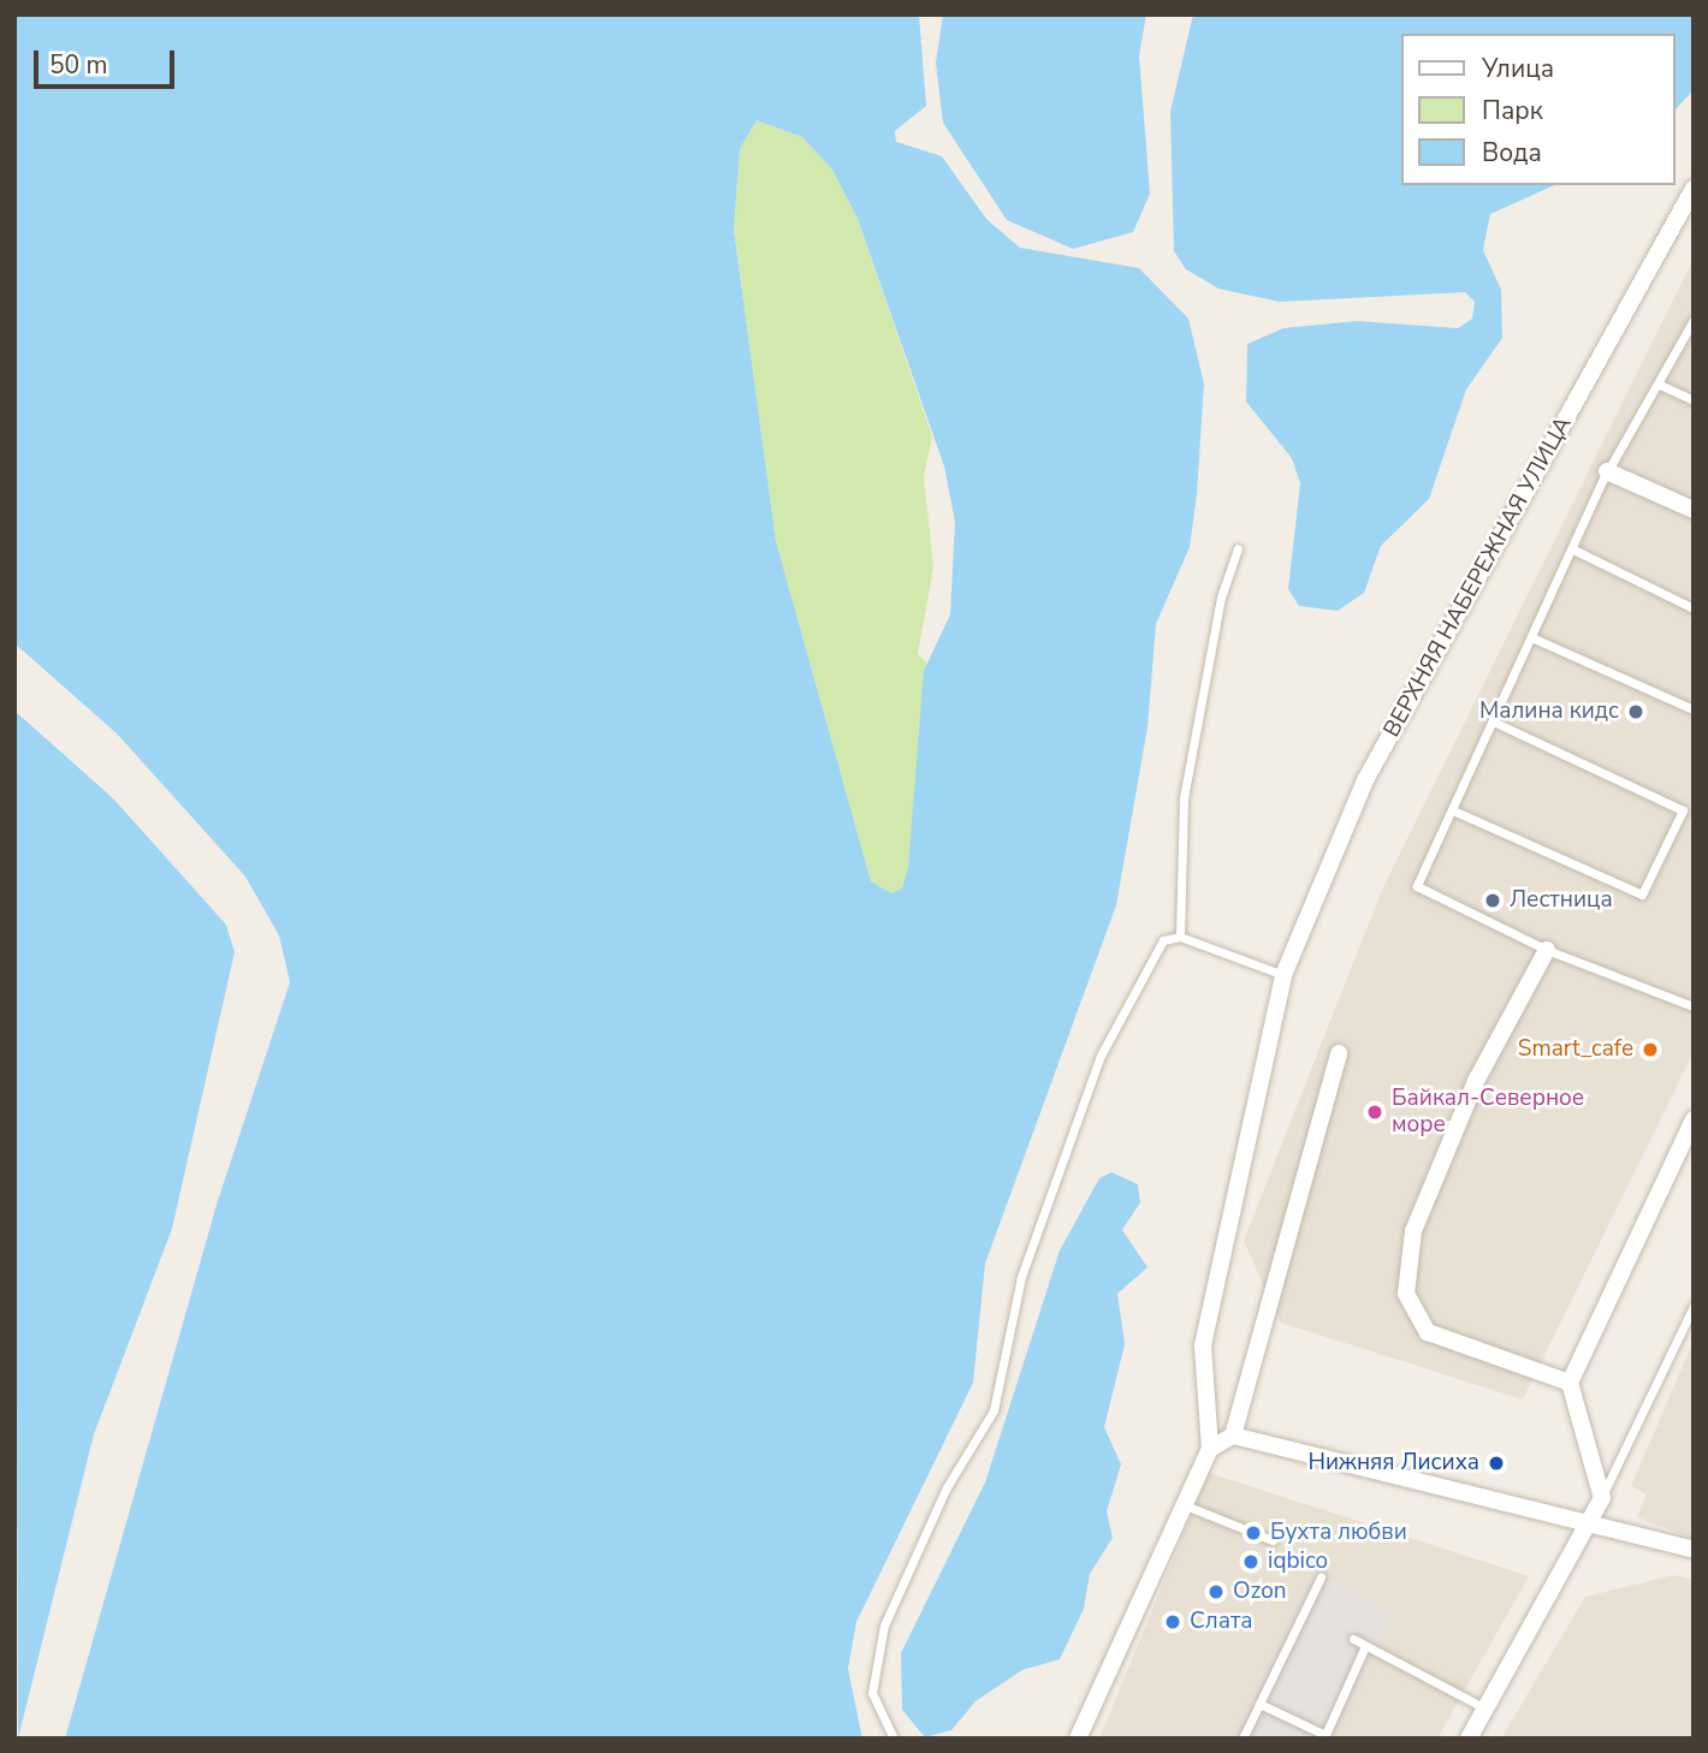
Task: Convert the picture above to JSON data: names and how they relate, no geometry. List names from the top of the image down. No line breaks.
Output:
{"streets":{"street":["ВЕРХНЯЯ НАБЕРЕЖНАЯ УЛИЦА"]},"places":["Малина кидс","Лестница","Smart_cafe","Байкал-Северное море","Нижняя Лисиха","Бухта любви","iqbico","Ozon","Слата"],"legend":["Улица","Парк","Вода"],"scale_bar":"50 m"}
